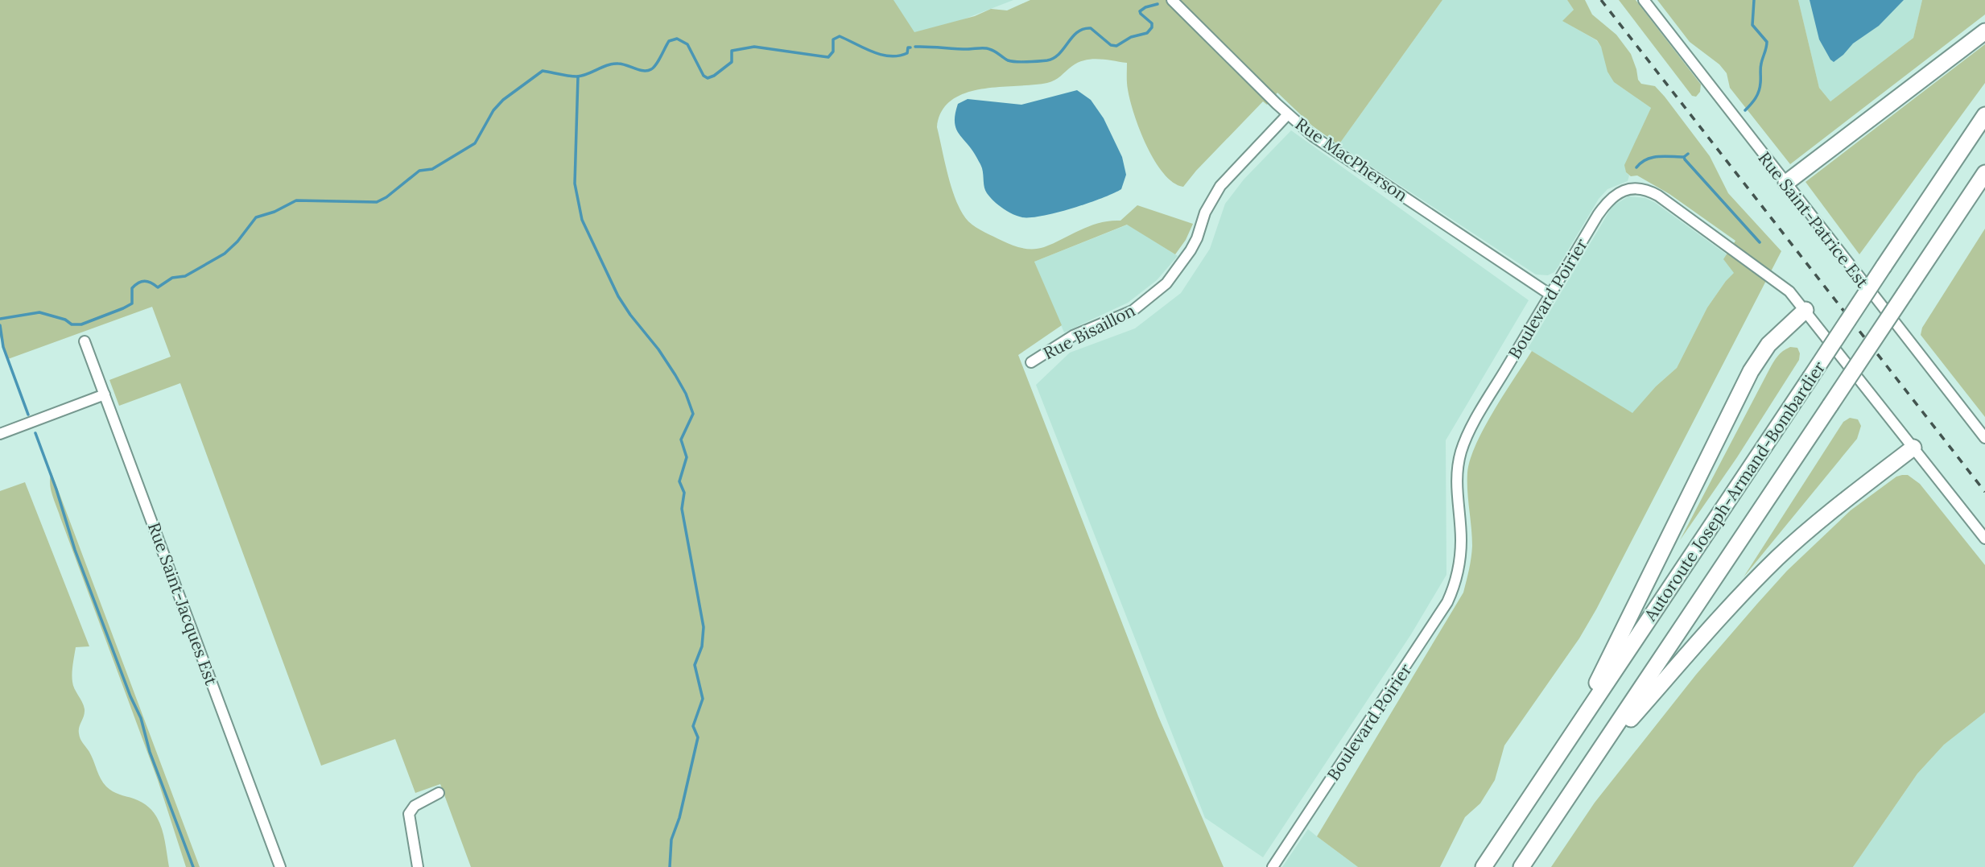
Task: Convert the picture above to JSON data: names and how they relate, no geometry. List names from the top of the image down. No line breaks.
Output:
{"streets":{"highway":["Autoroute Joseph-Armand-Bombardier"],"street":["Rue MacPherson","Rue Saint-Patrice Est","Boulevard Poirier","Rue Bisaillon","Rue Saint-Jacques Est"]},"crossings":[["Rue MacPherson","Boulevard Poirier"],["Rue MacPherson","Rue Bisaillon"]]}
